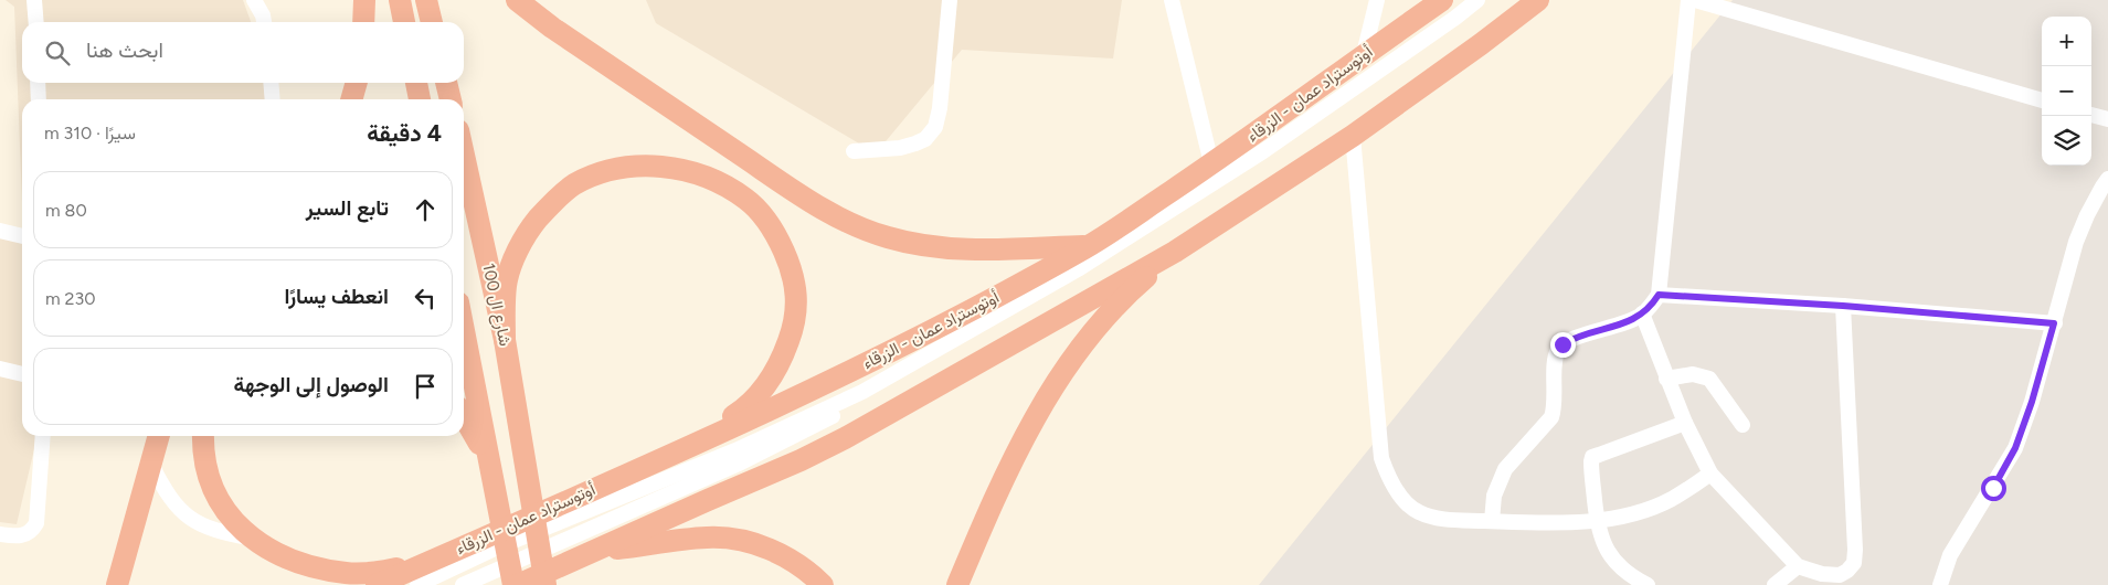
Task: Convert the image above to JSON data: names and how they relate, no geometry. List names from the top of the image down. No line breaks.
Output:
{"streets":{"highway":["أوتوستراد عمان - الزرقاء","شارع ال 100"]},"page":{"map_buttons":["+","−"],"search":"ابحث هنا","heading":["4 دقيقة","سيرًا · 310 m"],"list":[["تابع السير","80 m"],["انعطف يسارًا","230 m"],"الوصول إلى الوجهة"]}}
